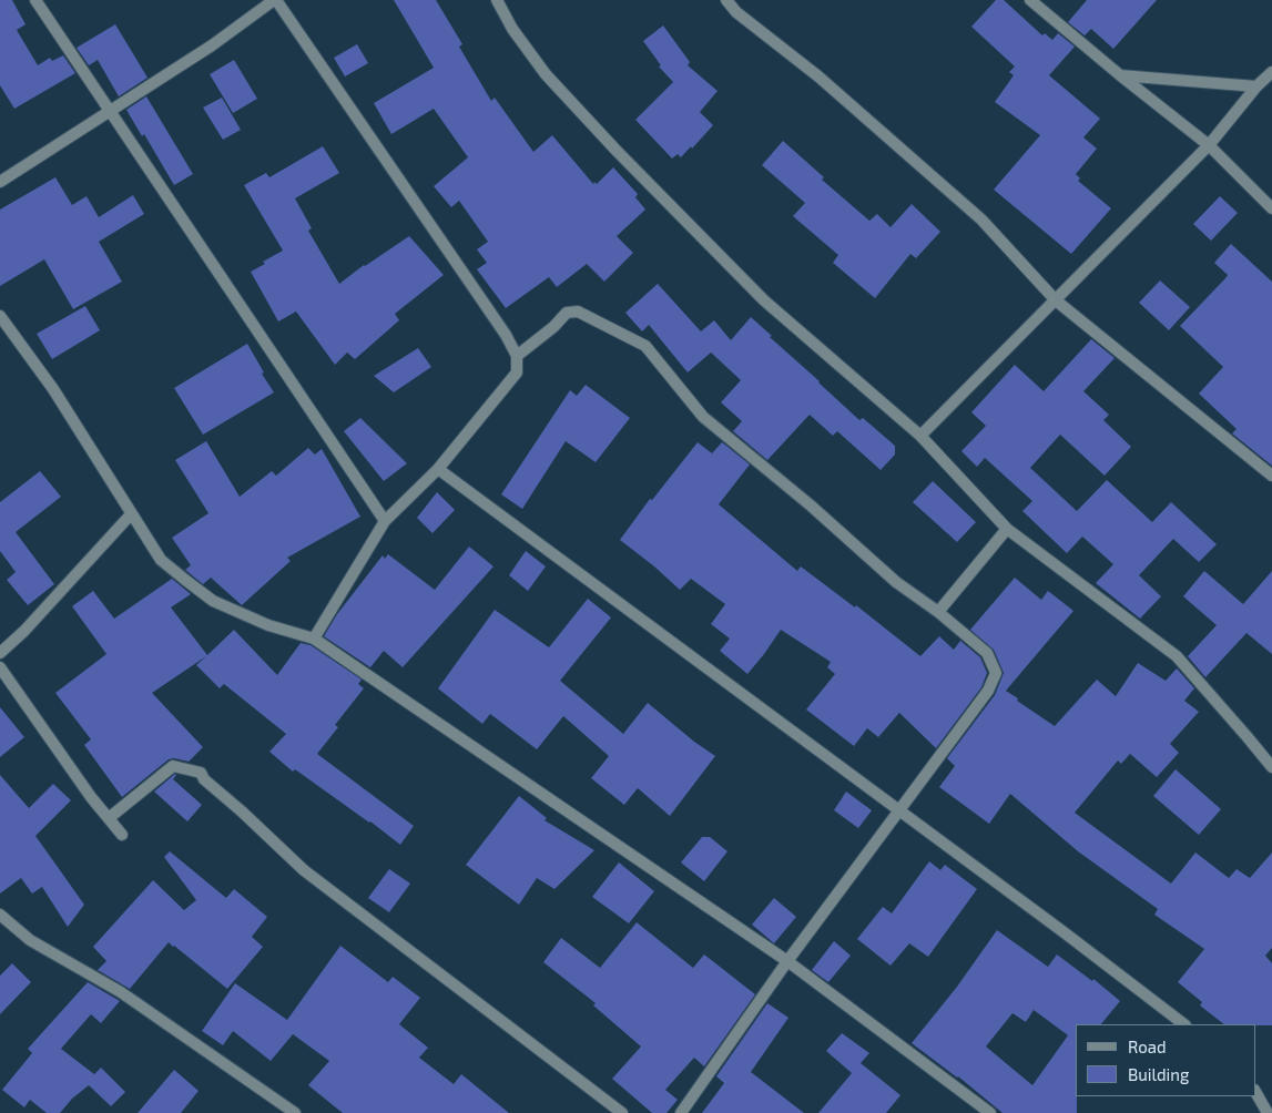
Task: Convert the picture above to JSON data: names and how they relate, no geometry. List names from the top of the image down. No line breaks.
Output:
{"legend":["Road","Building"]}
